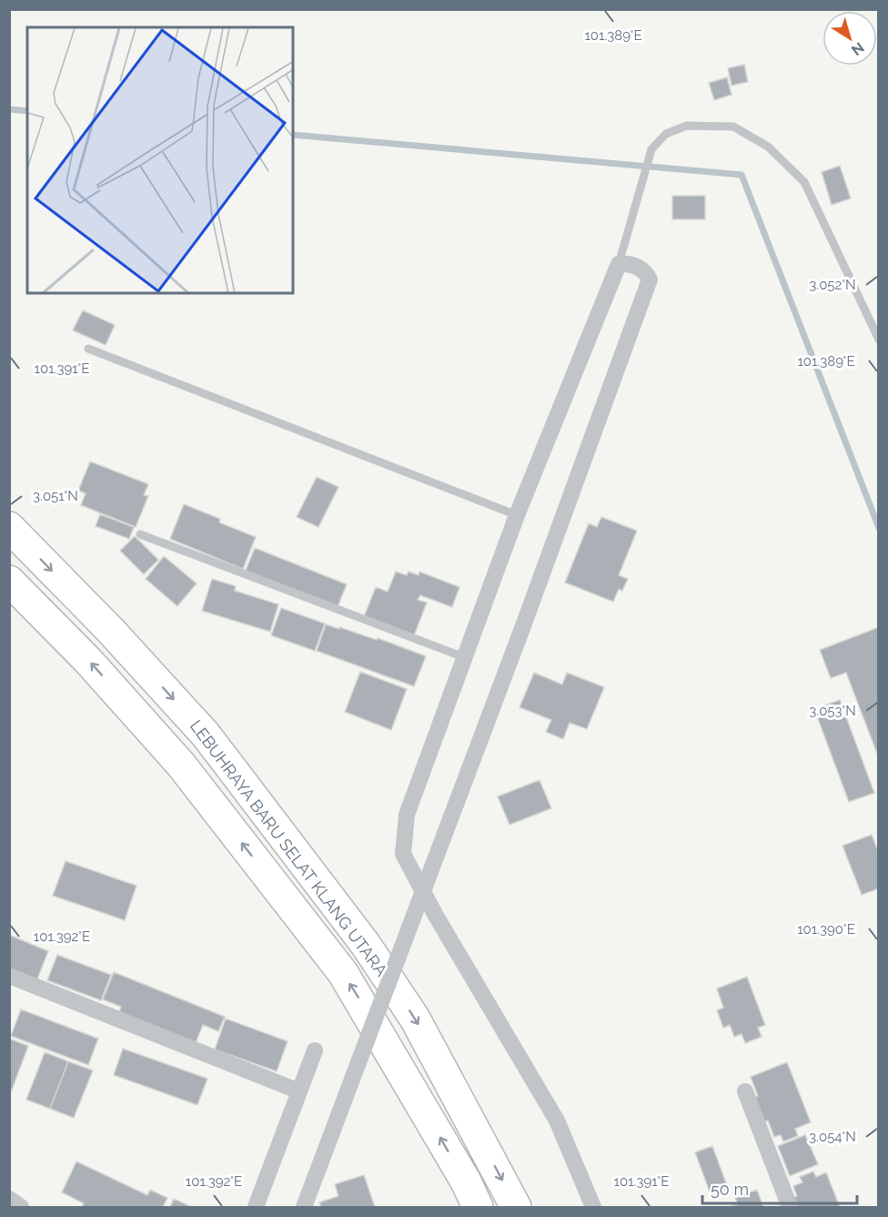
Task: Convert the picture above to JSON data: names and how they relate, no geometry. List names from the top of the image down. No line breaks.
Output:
{"streets":{"highway":["LEBUHRAYA BARU SELAT KLANG UTARA"]},"scale_bar":"50 m","north":"bottom right","coordinates":["101.389°E","3.052°N","101.391°E","3.051°N","3.053°N","101.390°E","101.392°E","3.054°N"]}
